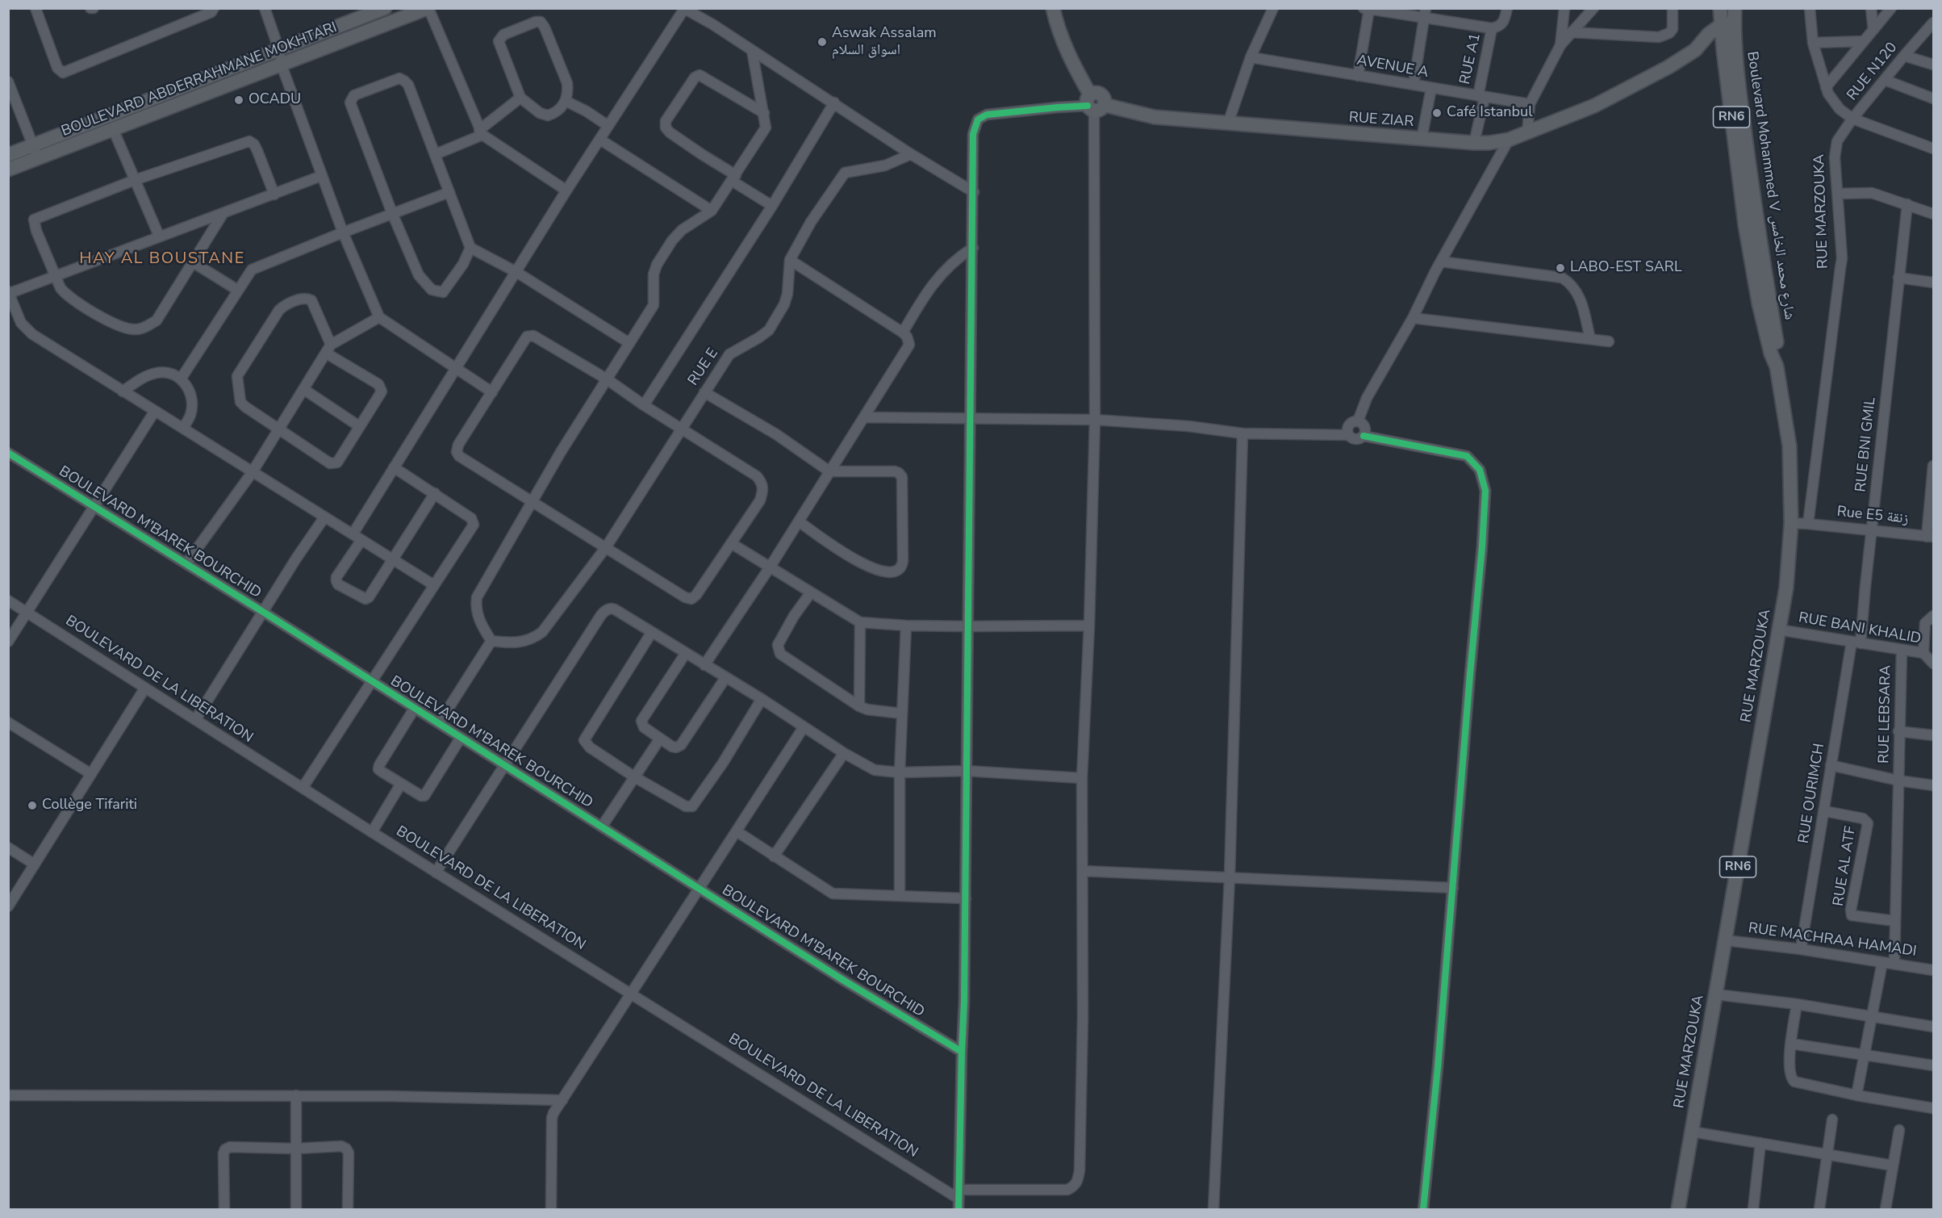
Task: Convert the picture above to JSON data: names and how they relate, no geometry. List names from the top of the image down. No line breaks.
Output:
{"streets":{"main road":["BOULEVARD ABDERRAHMANE MOKHTARI","RN6","RUE ZIAR","Boulevard Mohammed V شارع محمد الخامس","RUE MARZOUKA"],"street":["RUE A1","AVENUE A","RUE N120","RUE E","RUE BNI GMIL","Rue E5 زنقة","BOULEVARD M'BAREK BOURCHID","RUE BANI KHALID","BOULEVARD DE LA LIBERATION","RUE LEBSARA","RUE OURIMCH","RUE AL ATF","RUE MACHRAA HAMADI"]},"crossings":[["RUE A1","AVENUE A"],["RUE A1","RUE ZIAR"],["RUE N120","RUE MARZOUKA"],["RUE ZIAR","Boulevard Mohammed V شارع محمد الخامس"],["Boulevard Mohammed V شارع محمد الخامس","RUE MARZOUKA"],["RUE MARZOUKA","Rue E5 زنقة"],["RUE MARZOUKA","RUE BANI KHALID"],["RUE MARZOUKA","RUE MACHRAA HAMADI"],["RUE BNI GMIL","Rue E5 زنقة"],["RUE BNI GMIL","RUE BANI KHALID"],["RUE BNI GMIL","RUE OURIMCH"],["RUE BANI KHALID","RUE LEBSARA"],["RUE BANI KHALID","RUE OURIMCH"],["RUE LEBSARA","RUE AL ATF"],["RUE LEBSARA","RUE MACHRAA HAMADI"],["RUE OURIMCH","RUE AL ATF"],["RUE OURIMCH","RUE MACHRAA HAMADI"]],"districts":["HAY AL BOUSTANE"],"places":["Aswak Assalam اسواق السلام","OCADU","Café Istanbul","LABO-EST SARL","Collège Tifariti"]}
